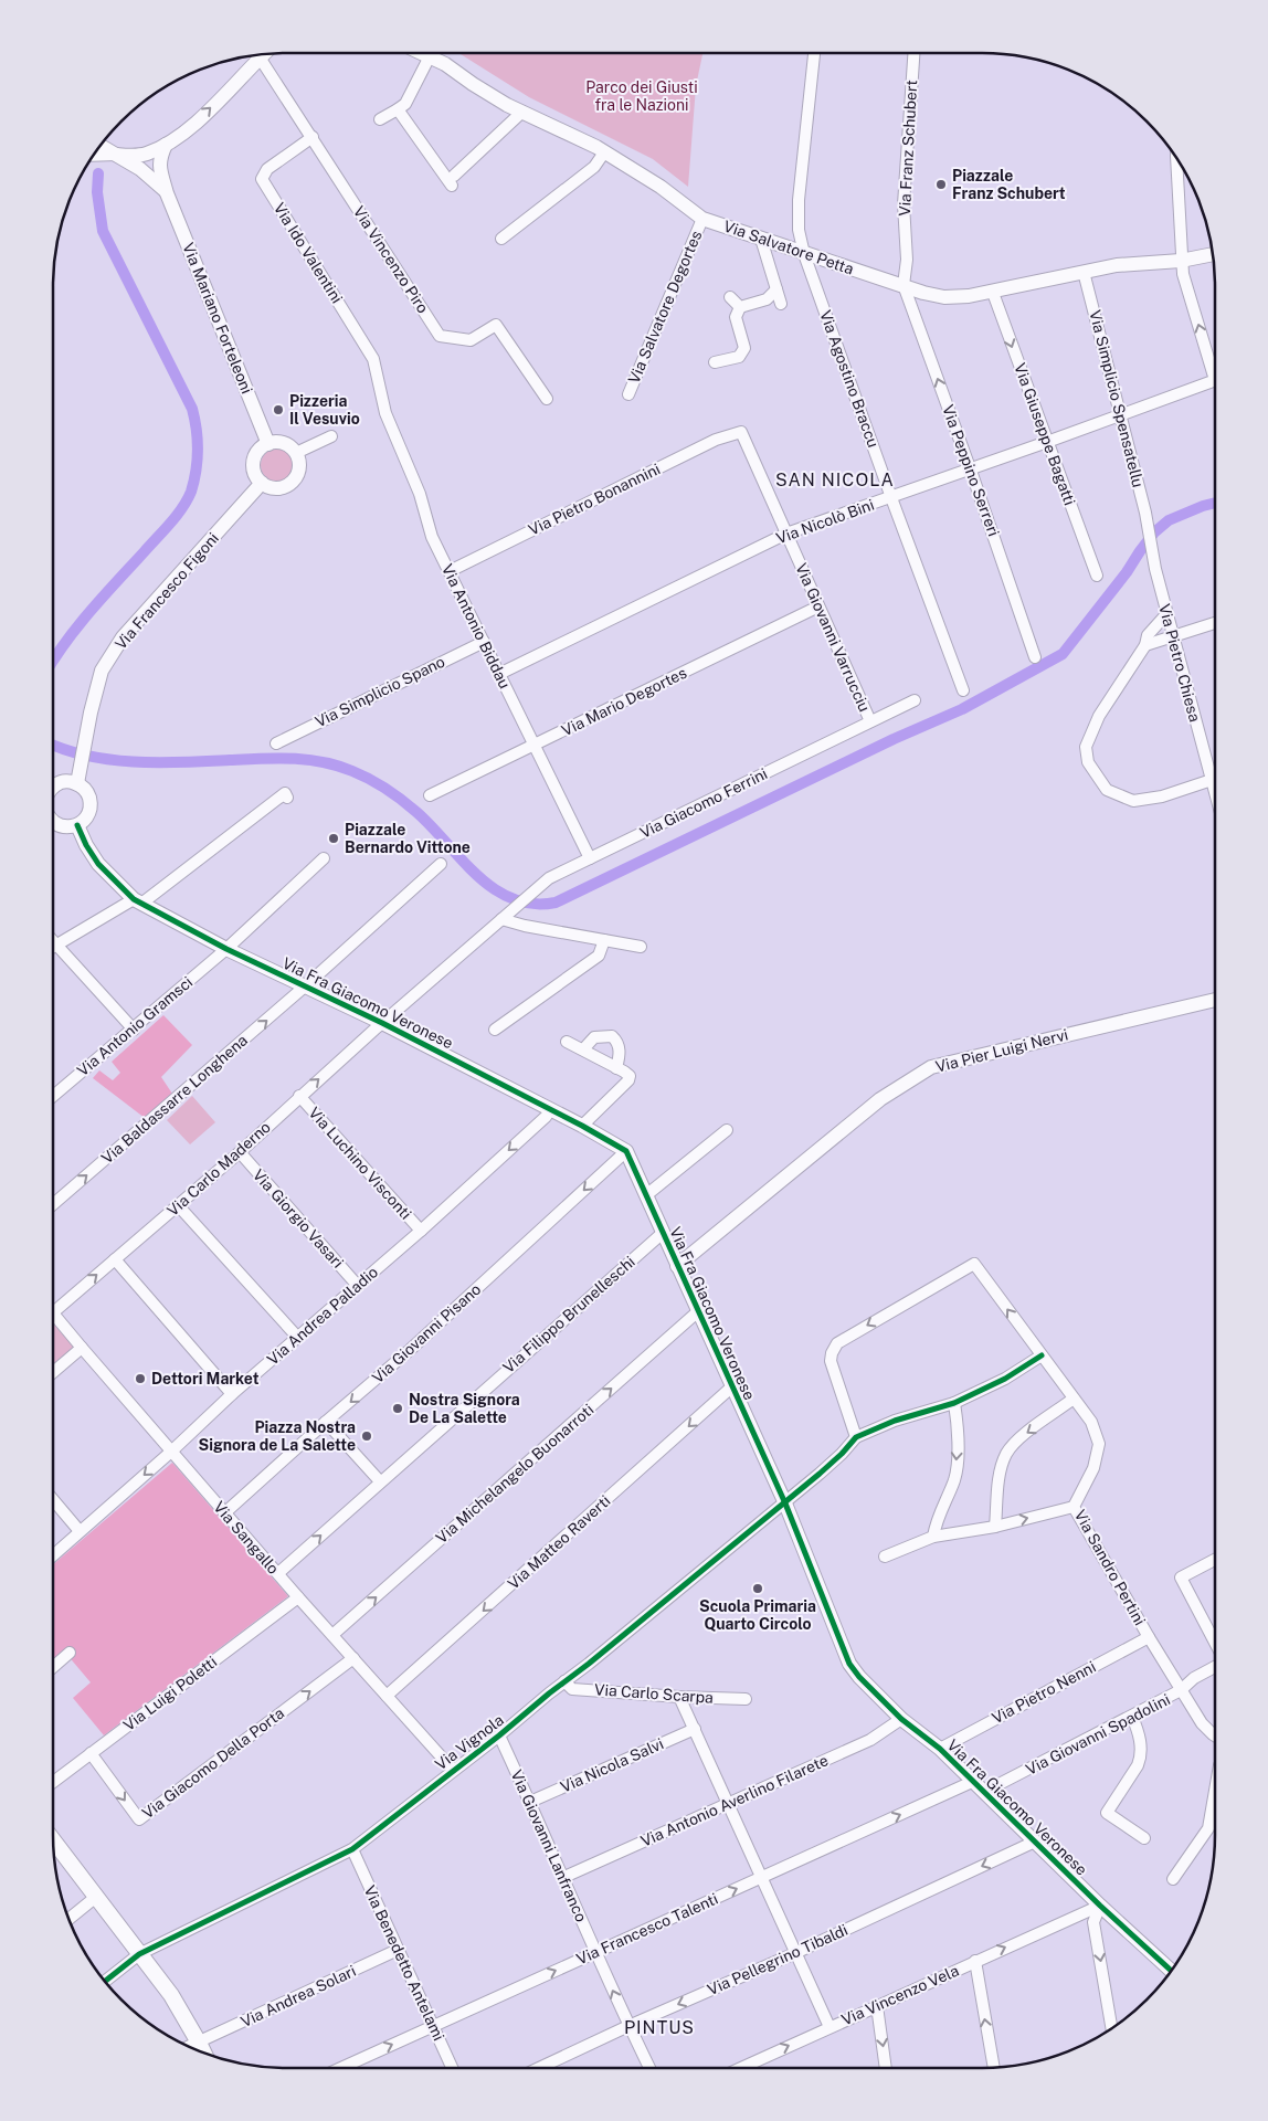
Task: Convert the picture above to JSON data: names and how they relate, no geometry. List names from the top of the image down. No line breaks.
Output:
{"streets":{"street":["Via Franz Schubert","Via Salvatore Petta","Via Ido Valentini","Via Vincenzo Piro","Via Salvatore Degortes","Via Mariano Forteleoni","Via Agostino Braccu","Via Simplicio Spensatellu","Via Giuseppe Bagatti","Via Peppino Serreri","Via Pietro Bonannini","Via Nicolò Bini","Via Francesco Figoni","Via Antonio Biddau","Via Giovanni Varrucciu","Via Pietro Chiesa","Via Simplicio Spano","Via Mario Degortes","Via Giacomo Ferrini","Via Fra Giacomo Veronese","Via Antonio Gramsci","Via Pier Luigi Nervi","Via Baldassarre Longhena","Via Luchino Visconti","Via Carlo Maderno","Via Giorgio Vasari","Via Filippo Brunelleschi","Via Andrea Palladio","Via Giovanni Pisano","Via Michelangelo Buonarroti","Via Sangallo","Via Matteo Raverti","Via Sandro Pertini","Via Pietro Nenni","Via Luigi Poletti","Via Carlo Scarpa","Via Giovanni Spadolini","Via Vignola","Via Giacomo Della Porta","Via Nicola Salvi","Via Antonio Averlino Filarete","Via Giovanni Lanfranco","Via Francesco Talenti","Via Pellegrino Tibaldi","Via Benedetto Antelami","Via Vincenzo Vela","Via Andrea Solari"]},"crossings":[["Via Franz Schubert","Via Salvatore Petta"],["Via Franz Schubert","Via Peppino Serreri"],["Via Salvatore Petta","Via Salvatore Degortes"],["Via Salvatore Petta","Via Agostino Braccu"],["Via Salvatore Petta","Via Simplicio Spensatellu"],["Via Salvatore Petta","Via Giuseppe Bagatti"],["Via Salvatore Petta","Via Peppino Serreri"],["Via Ido Valentini","Via Vincenzo Piro"],["Via Ido Valentini","Via Antonio Biddau"],["Via Mariano Forteleoni","Via Francesco Figoni"],["Via Agostino Braccu","Via Nicolò Bini"],["Via Simplicio Spensatellu","Via Nicolò Bini"],["Via Simplicio Spensatellu","Via Pietro Chiesa"],["Via Giuseppe Bagatti","Via Nicolò Bini"],["Via Peppino Serreri","Via Nicolò Bini"],["Via Pietro Bonannini","Via Antonio Biddau"],["Via Pietro Bonannini","Via Giovanni Varrucciu"],["Via Nicolò Bini","Via Antonio Biddau"],["Via Nicolò Bini","Via Giovanni Varrucciu"],["Via Antonio Biddau","Via Simplicio Spano"],["Via Antonio Biddau","Via Mario Degortes"],["Via Antonio Biddau","Via Giacomo Ferrini"],["Via Giovanni Varrucciu","Via Mario Degortes"],["Via Giovanni Varrucciu","Via Giacomo Ferrini"],["Via Giacomo Ferrini","Via Fra Giacomo Veronese"],["Via Giacomo Ferrini","Via Carlo Maderno"],["Via Fra Giacomo Veronese","Via Antonio Gramsci"],["Via Fra Giacomo Veronese","Via Pier Luigi Nervi"],["Via Fra Giacomo Veronese","Via Baldassarre Longhena"],["Via Fra Giacomo Veronese","Via Carlo Maderno"],["Via Fra Giacomo Veronese","Via Filippo Brunelleschi"],["Via Fra Giacomo Veronese","Via Andrea Palladio"],["Via Fra Giacomo Veronese","Via Giovanni Pisano"],["Via Fra Giacomo Veronese","Via Michelangelo Buonarroti"],["Via Fra Giacomo Veronese","Via Matteo Raverti"],["Via Fra Giacomo Veronese","Via Pietro Nenni"],["Via Fra Giacomo Veronese","Via Giovanni Spadolini"],["Via Fra Giacomo Veronese","Via Vignola"],["Via Fra Giacomo Veronese","Via Antonio Averlino Filarete"],["Via Fra Giacomo Veronese","Via Francesco Talenti"],["Via Fra Giacomo Veronese","Via Pellegrino Tibaldi"],["Via Fra Giacomo Veronese","Via Vincenzo Vela"],["Via Luchino Visconti","Via Carlo Maderno"],["Via Luchino Visconti","Via Andrea Palladio"],["Via Carlo Maderno","Via Giorgio Vasari"],["Via Carlo Maderno","Via Sangallo"],["Via Giorgio Vasari","Via Andrea Palladio"],["Via Filippo Brunelleschi","Via Sangallo"],["Via Andrea Palladio","Via Sangallo"],["Via Giovanni Pisano","Via Sangallo"],["Via Michelangelo Buonarroti","Via Sangallo"],["Via Sangallo","Via Matteo Raverti"],["Via Sangallo","Via Luigi Poletti"],["Via Sangallo","Via Vignola"],["Via Sangallo","Via Giacomo Della Porta"],["Via Sandro Pertini","Via Pietro Nenni"],["Via Sandro Pertini","Via Giovanni Spadolini"],["Via Sandro Pertini","Via Vignola"],["Via Luigi Poletti","Via Giacomo Della Porta"],["Via Carlo Scarpa","Via Vignola"],["Via Vignola","Via Giovanni Lanfranco"],["Via Vignola","Via Benedetto Antelami"],["Via Nicola Salvi","Via Giovanni Lanfranco"],["Via Antonio Averlino Filarete","Via Giovanni Lanfranco"],["Via Giovanni Lanfranco","Via Francesco Talenti"],["Via Giovanni Lanfranco","Via Pellegrino Tibaldi"],["Via Francesco Talenti","Via Benedetto Antelami"],["Via Benedetto Antelami","Via Andrea Solari"]],"one_way":["Via Giuseppe Bagatti","Via Peppino Serreri","Via Baldassarre Longhena","Via Carlo Maderno","Via Andrea Palladio","Via Giovanni Pisano","Via Michelangelo Buonarroti","Via Matteo Raverti","Via Francesco Talenti","Via Pellegrino Tibaldi","Via Vincenzo Vela"],"districts":["SAN NICOLA","PINTUS"],"parks":["Parco dei Giusti fra le Nazioni"],"places":["Piazzale Franz Schubert","Pizzeria Il Vesuvio","Piazzale Bernardo Vittone","Dettori Market","Nostra Signora De La Salette","Piazza Nostra Signora de La Salette","Scuola Primaria Quarto Circolo"]}
